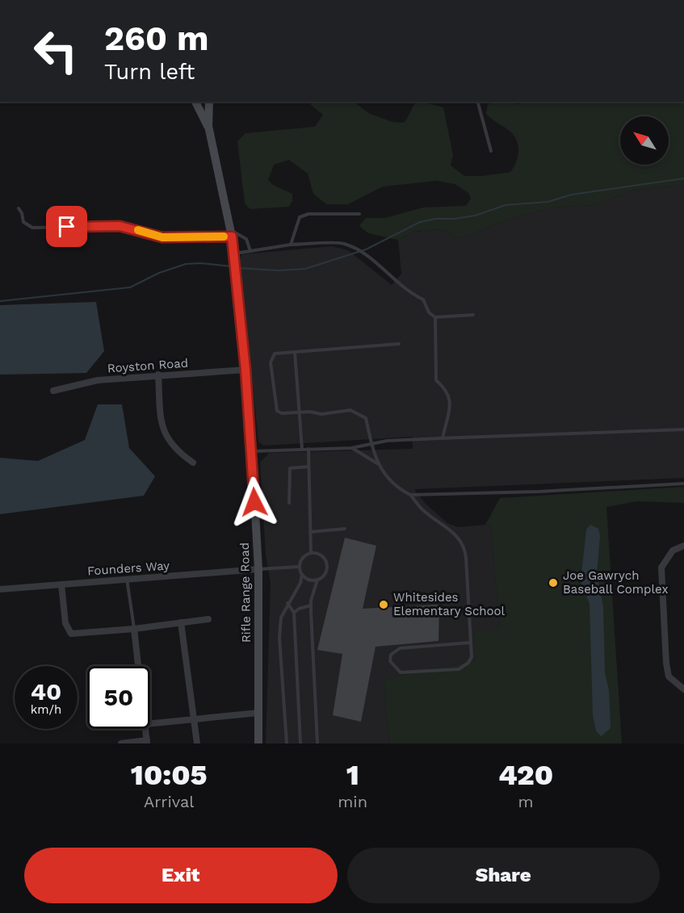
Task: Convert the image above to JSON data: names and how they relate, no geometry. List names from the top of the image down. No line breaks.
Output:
{"streets":{"main road":["Rifle Range Road"],"street":["Royston Road","Founders Way"]},"crossings":[["Royston Road","Rifle Range Road"],["Founders Way","Rifle Range Road"]],"places":["Joe Gawrych Baseball Complex","Whitesides Elementary School"],"north":"top left","page":{"turn":["260 m","Turn left"],"speed":"40 km/h","limit":"50","eta":["10:05","Arrival","1","min","420","m"],"buttons":["Exit","Share"]}}
